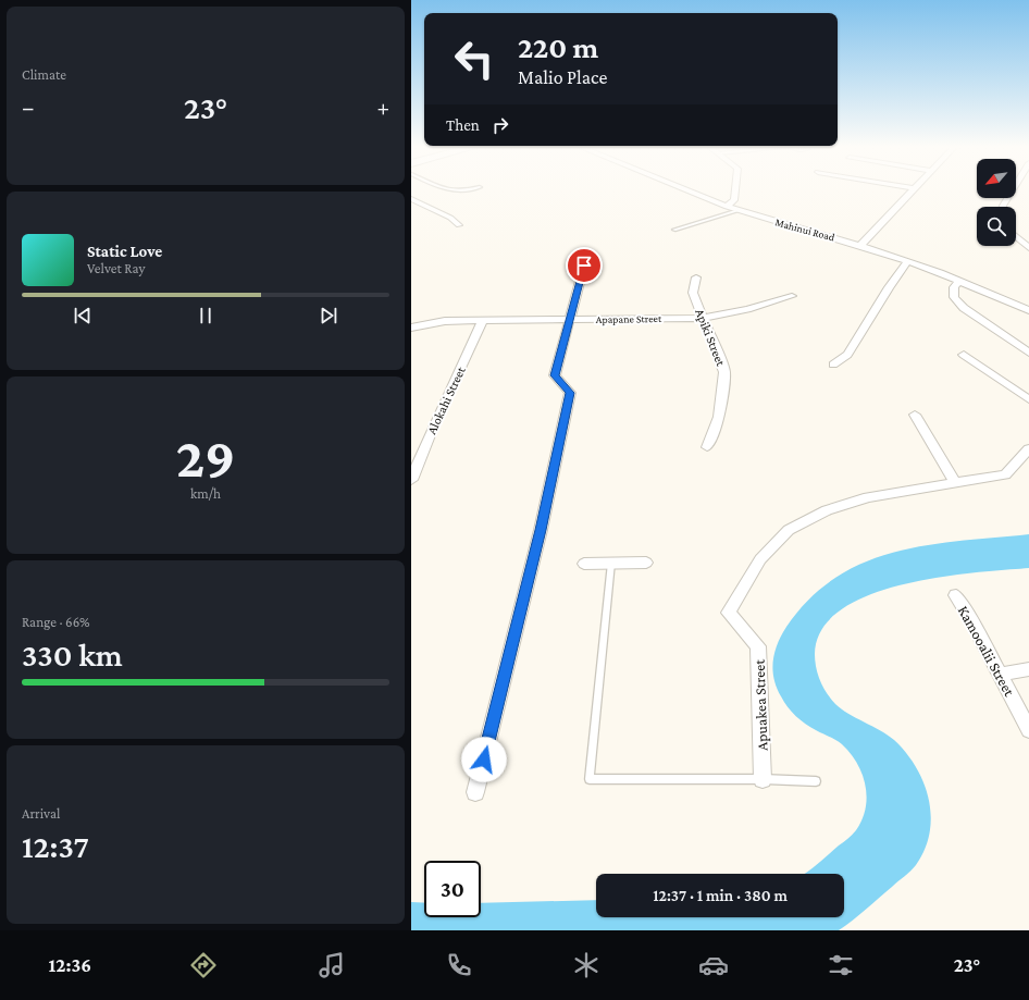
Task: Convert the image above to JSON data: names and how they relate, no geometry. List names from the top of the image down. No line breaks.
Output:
{"streets":{"street":["Mahinui Road","Apapane Street","Apiki Street","Alokahi Street","Kamooalii Street","Apuakea Street"]},"crossings":[["Apapane Street","Apiki Street"],["Apapane Street","Alokahi Street"]],"north":"bottom left","page":{"tile":["Climate",["29","km/h"],["Range · 66%","330 km"],["Arrival","12:37"]],"turn":["220 m","Malio Place"],"heat":["−","23°","+"],"then":"Then","song":["Static Love","Velvet Ray"],"limit":"30","trip":"12:37 · 1 min · 380 m","tabs":["12:36","23°"]}}
